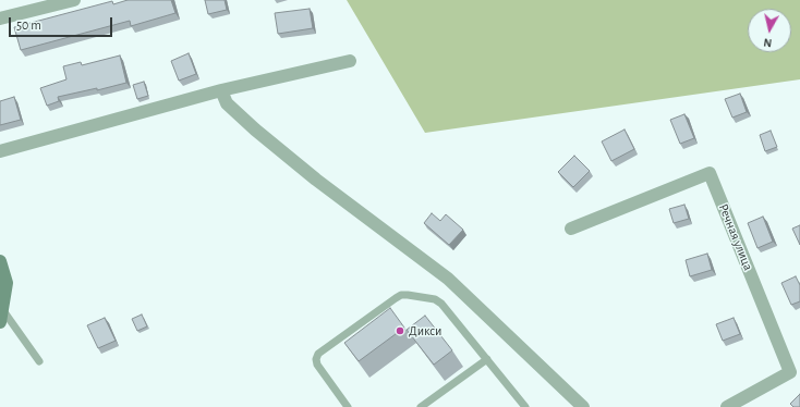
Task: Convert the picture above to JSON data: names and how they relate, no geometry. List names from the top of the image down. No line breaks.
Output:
{"streets":{"street":["Речная улица"]},"places":["Дикси"],"scale_bar":"50 m","north":"bottom"}
